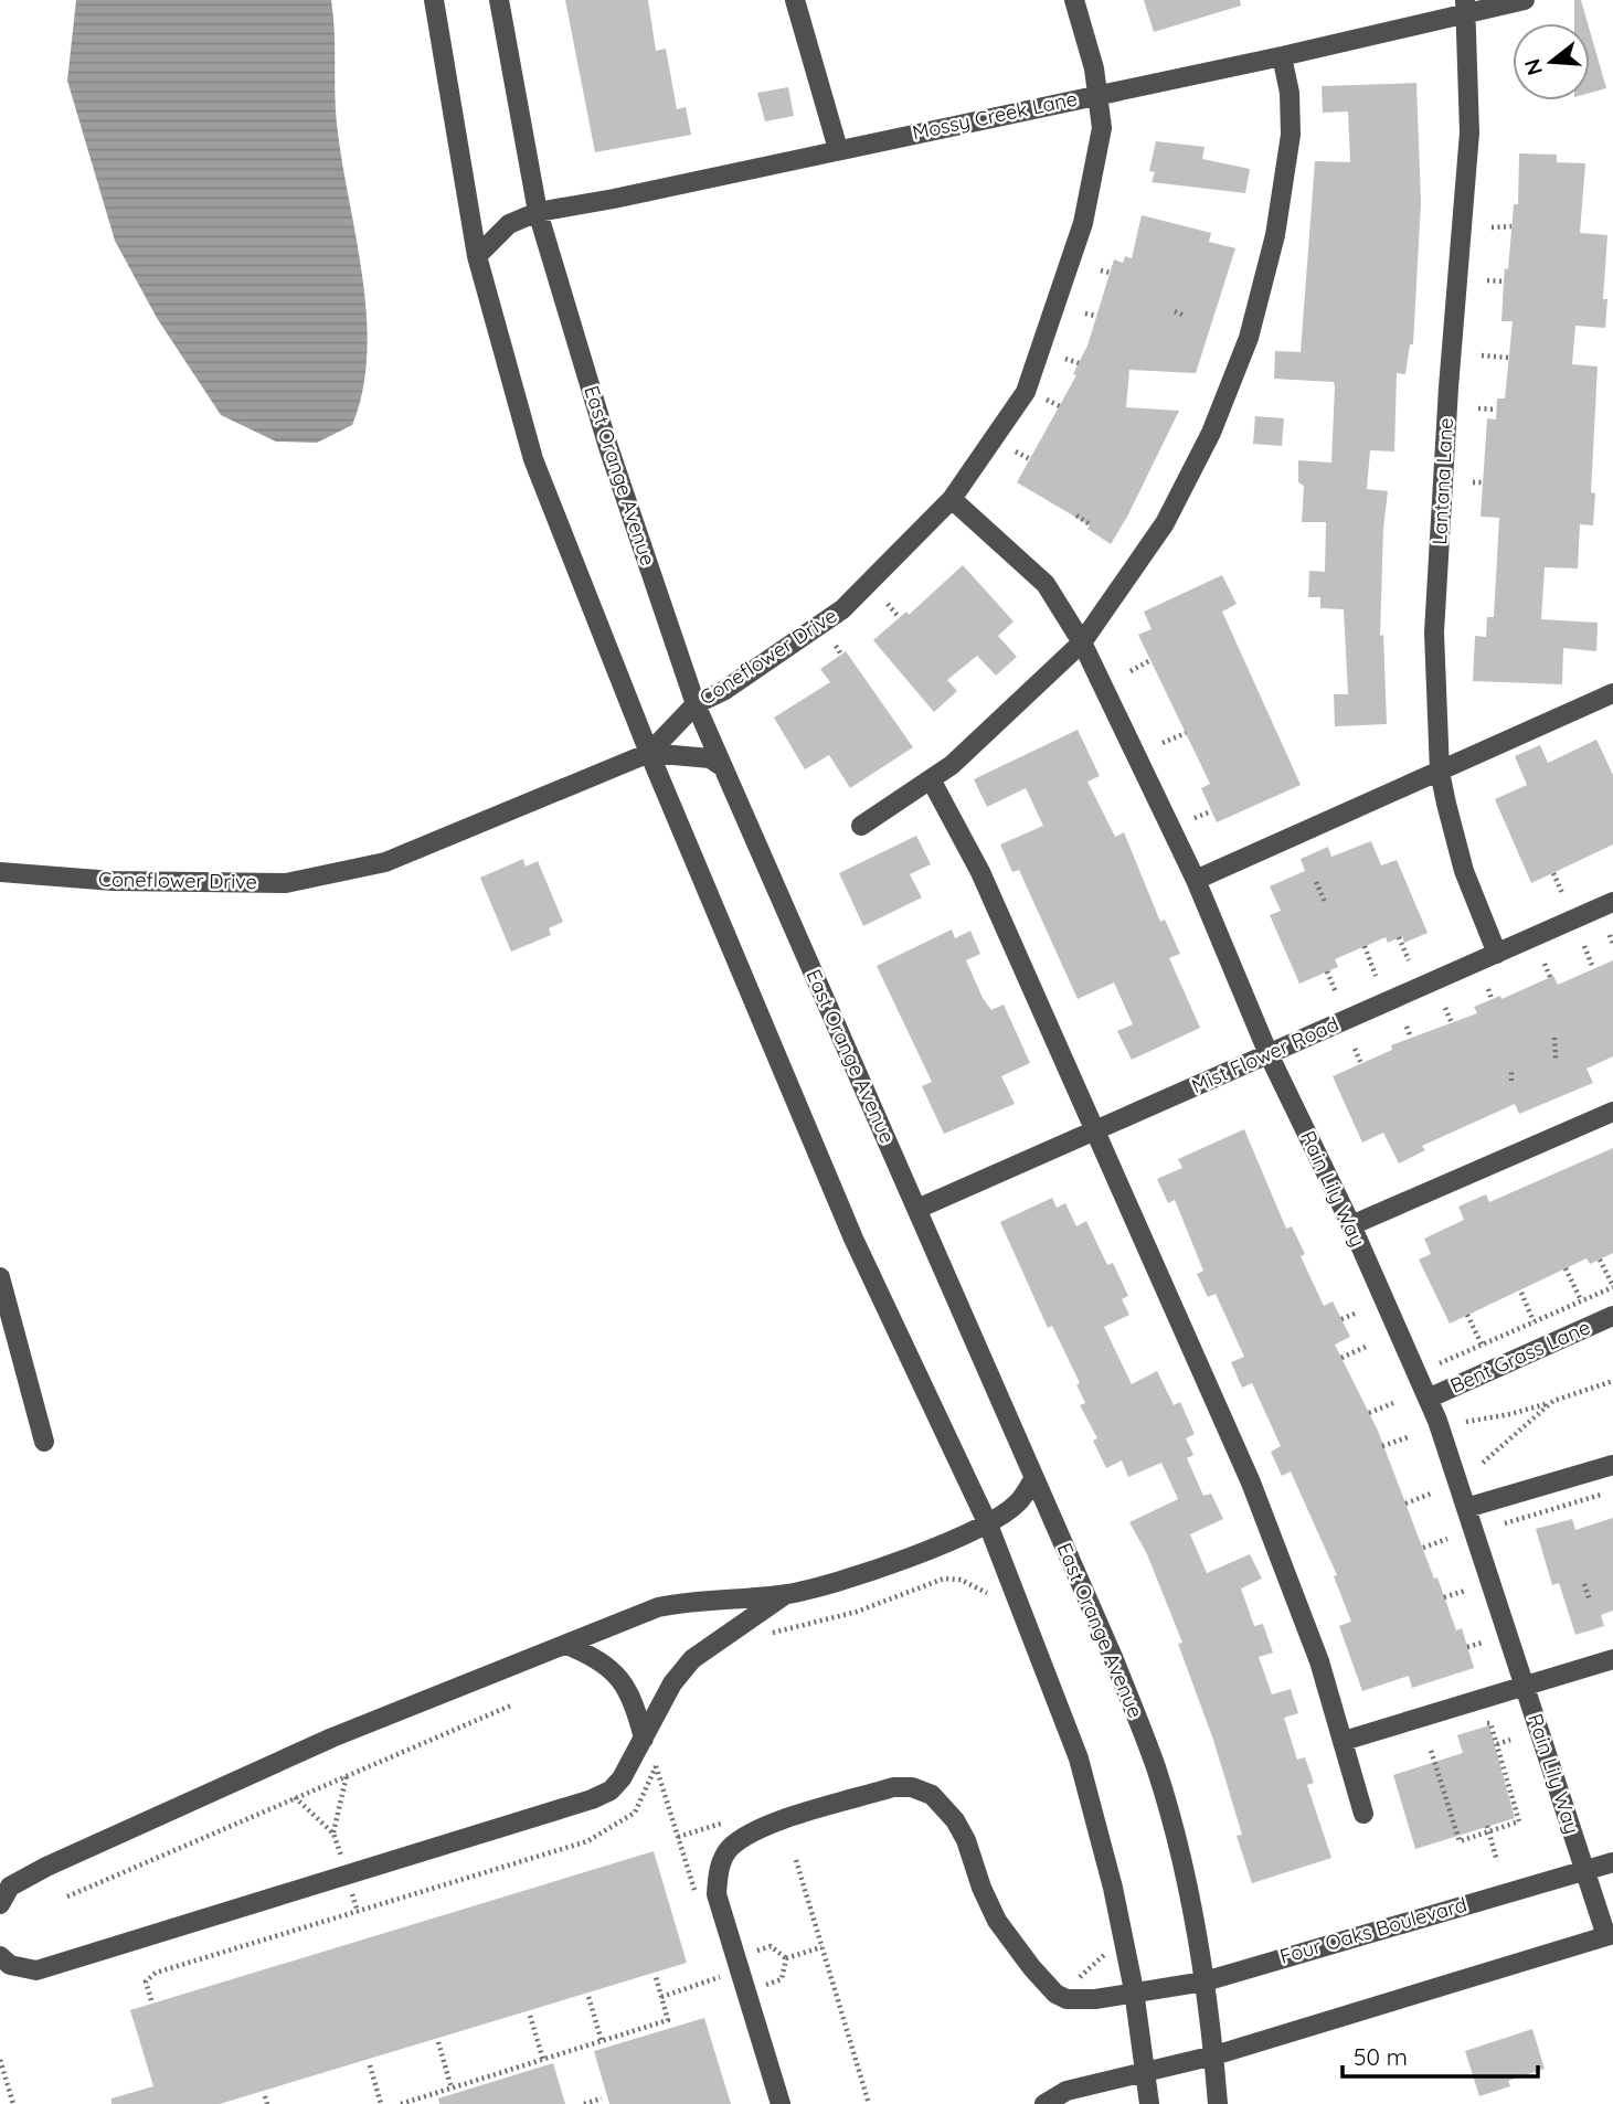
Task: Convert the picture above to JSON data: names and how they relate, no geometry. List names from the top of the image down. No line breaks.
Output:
{"streets":{"street":["Mossy Creek Lane","East Orange Avenue","Lantana Lane","Coneflower Drive","Mist Flower Road","Rain Lily Way","Bent Grass Lane","Four Oaks Boulevard"]},"crossings":[["Mossy Creek Lane","East Orange Avenue"],["Mossy Creek Lane","Lantana Lane"],["Mossy Creek Lane","Coneflower Drive"],["East Orange Avenue","Coneflower Drive"],["East Orange Avenue","Mist Flower Road"],["East Orange Avenue","Four Oaks Boulevard"],["Lantana Lane","Mist Flower Road"],["Coneflower Drive","Rain Lily Way"],["Mist Flower Road","Rain Lily Way"],["Rain Lily Way","Bent Grass Lane"],["Rain Lily Way","Four Oaks Boulevard"]],"scale_bar":"50 m","north":"left"}
